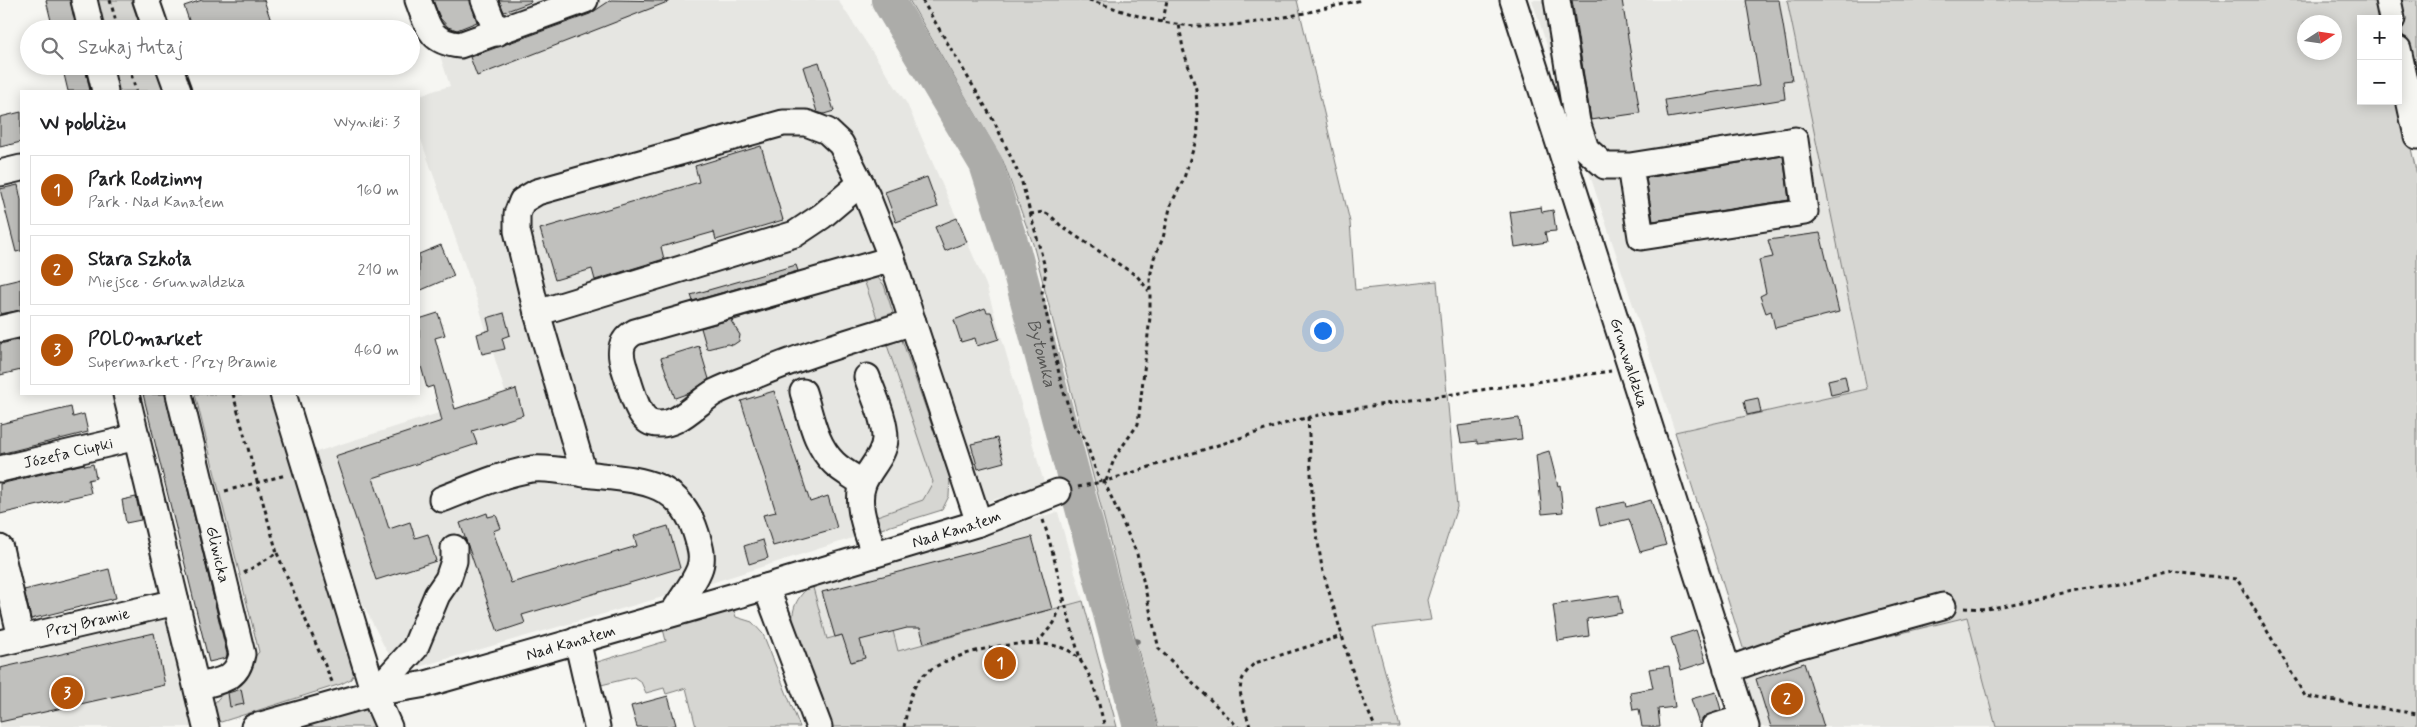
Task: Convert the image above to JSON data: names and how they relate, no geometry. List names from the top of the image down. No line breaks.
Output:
{"streets":{"street":["Grunwaldzka","Józefa Ciupki","Nad Kanałem","Gliwicka","Przy Bramie"]},"water":["Bytomka"],"north":"right","page":{"map_buttons":["+","−"],"search":"Szukaj tutaj","heading":["W pobliżu","Wyniki: 3"],"list":[{"mark":"1","name":"Park Rodzinny","note":"Park · Nad Kanałem","value":"160 m"},{"mark":"2","name":"Stara Szkoła","note":"Miejsce · Grunwaldzka","value":"210 m"},{"mark":"3","name":"POLOmarket","note":"Supermarket · Przy Bramie","value":"460 m"}],"pins":["1","3","2"]}}
